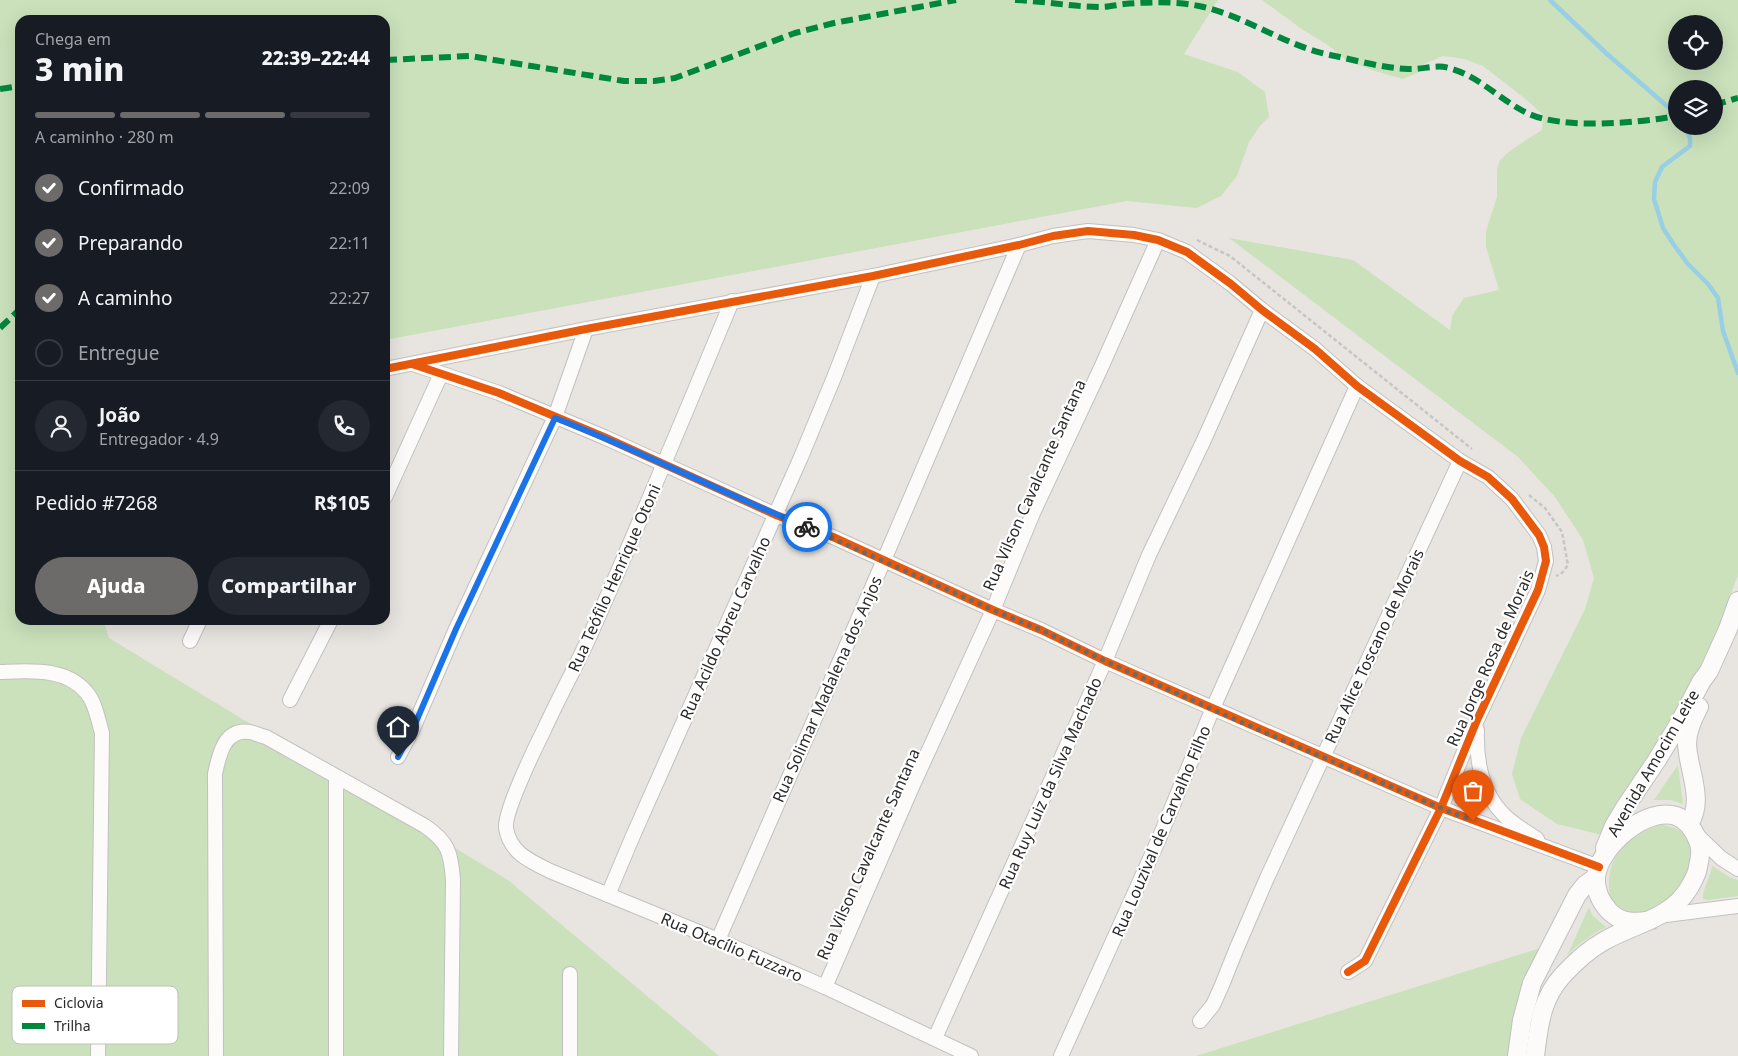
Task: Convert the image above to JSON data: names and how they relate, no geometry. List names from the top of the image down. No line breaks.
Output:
{"streets":{"street":["Rua Vilson Cavalcante Santana","Rua Teófilo Henrique Otoni","Rua Acildo Abreu Carvalho","Rua Alice Toscano de Morais","Rua Jorge Rosa de Morais","Rua Solimar Madalena dos Anjos","Avenida Amocim Leite","Rua Ruy Luiz da Silva Machado","Rua Louzival de Carvalho Filho","Rua Otacílio Fuzzaro"]},"crossings":[["Rua Vilson Cavalcante Santana","Rua Otacílio Fuzzaro"],["Rua Teófilo Henrique Otoni","Rua Otacílio Fuzzaro"],["Rua Acildo Abreu Carvalho","Rua Otacílio Fuzzaro"],["Rua Alice Toscano de Morais","Rua Jorge Rosa de Morais"],["Rua Solimar Madalena dos Anjos","Rua Otacílio Fuzzaro"],["Rua Ruy Luiz da Silva Machado","Rua Otacílio Fuzzaro"]],"legend":["Ciclovia","Trilha"],"page":{"heading":["3 min","Chega em","22:39–22:44"],"panel":["João","Entregador · 4.9","Pedido #7268","R$105"],"bar":"A caminho · 280 m","list":[["Confirmado","22:09"],["Preparando","22:11"],["A caminho","22:27"],"Entregue"],"buttons":["Ajuda","Compartilhar"]}}
